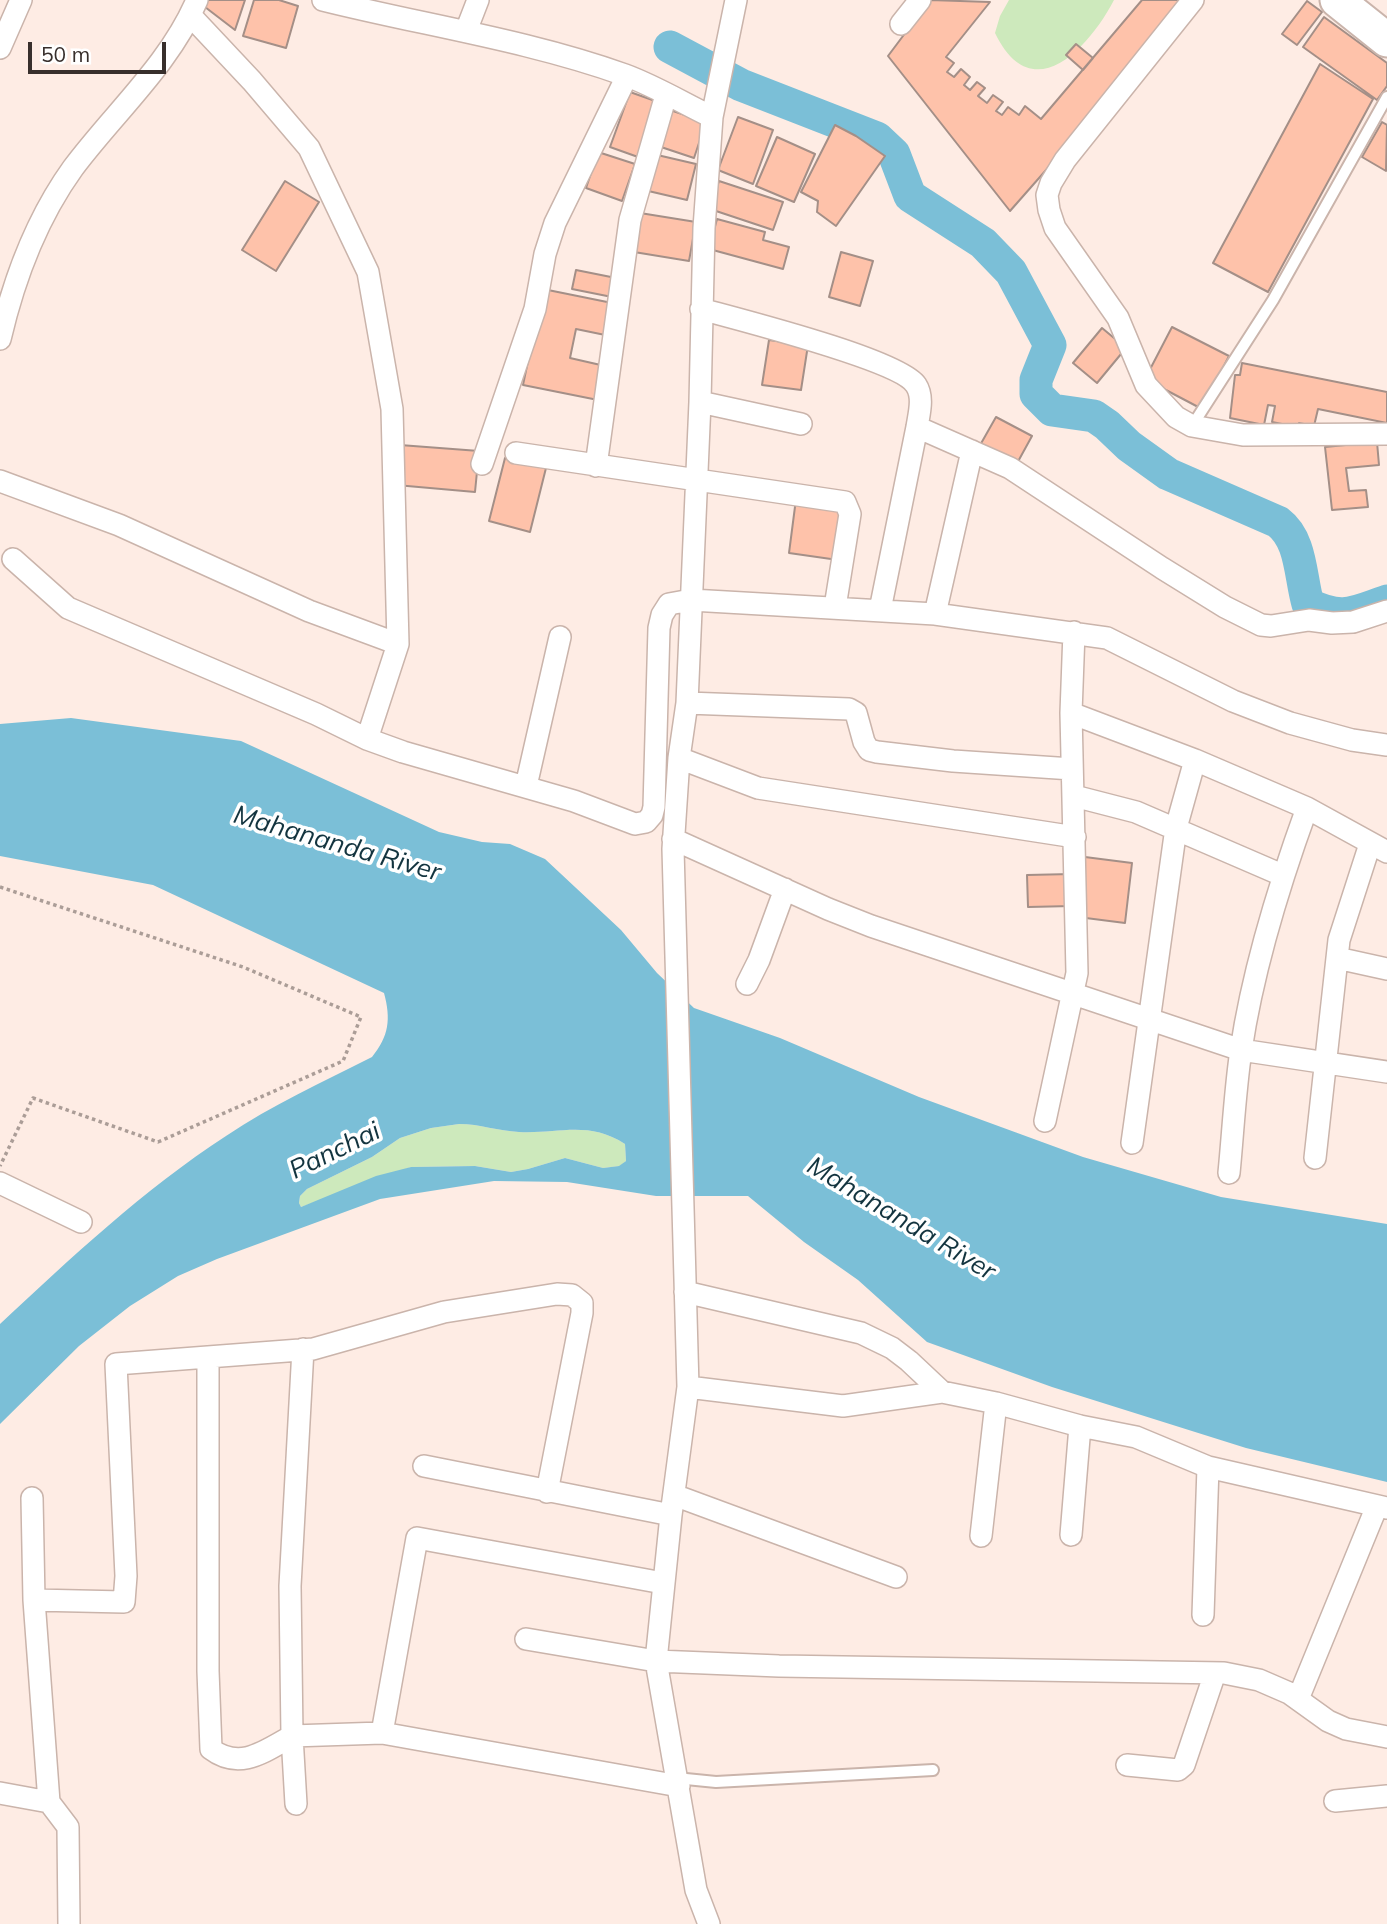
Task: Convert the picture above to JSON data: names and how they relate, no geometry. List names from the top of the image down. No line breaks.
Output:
{"water":["Mahananda River","Panchai"],"scale_bar":"50 m"}
